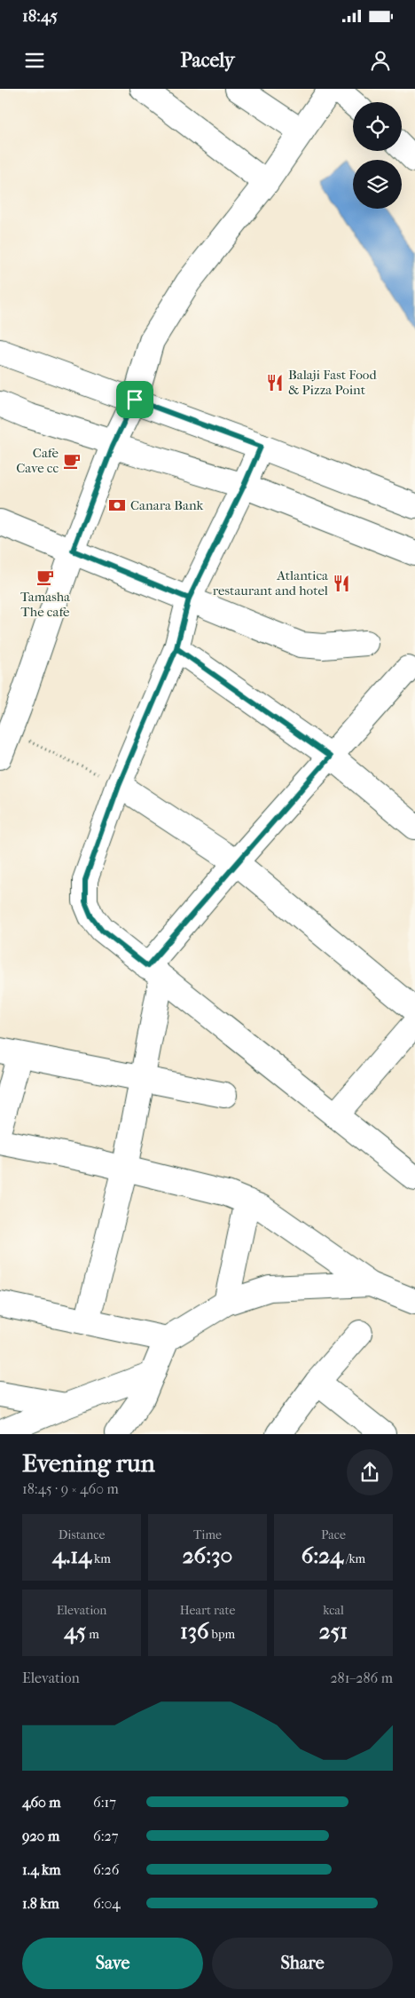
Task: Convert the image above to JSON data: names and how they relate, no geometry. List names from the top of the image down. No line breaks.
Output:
{"places":{"restaurant":["Balaji Fast Food & Pizza Point","Atlantica restaurant and hotel"],"cafe":["Cafe Cave cc","Tamasha The cafe"],"bank":["Canara Bank"]},"page":{"status":"18:45","header":"Pacely","heading":["Evening run","18:45 · 9 × 460 m"],"stats":[["Distance","4.14 km"],["Time","26:30"],["Pace","6:24 /km"],["Elevation","45 m"],["Heart rate","136 bpm"],["kcal","251"]],"chart":["Elevation","281–286 m"],"list":[{"name":"460 m","note":"6:17"},{"name":"920 m","note":"6:27"},{"name":"1.4 km","note":"6:26"},{"name":"1.8 km","note":"6:04"}],"buttons":["Save","Share"]}}
